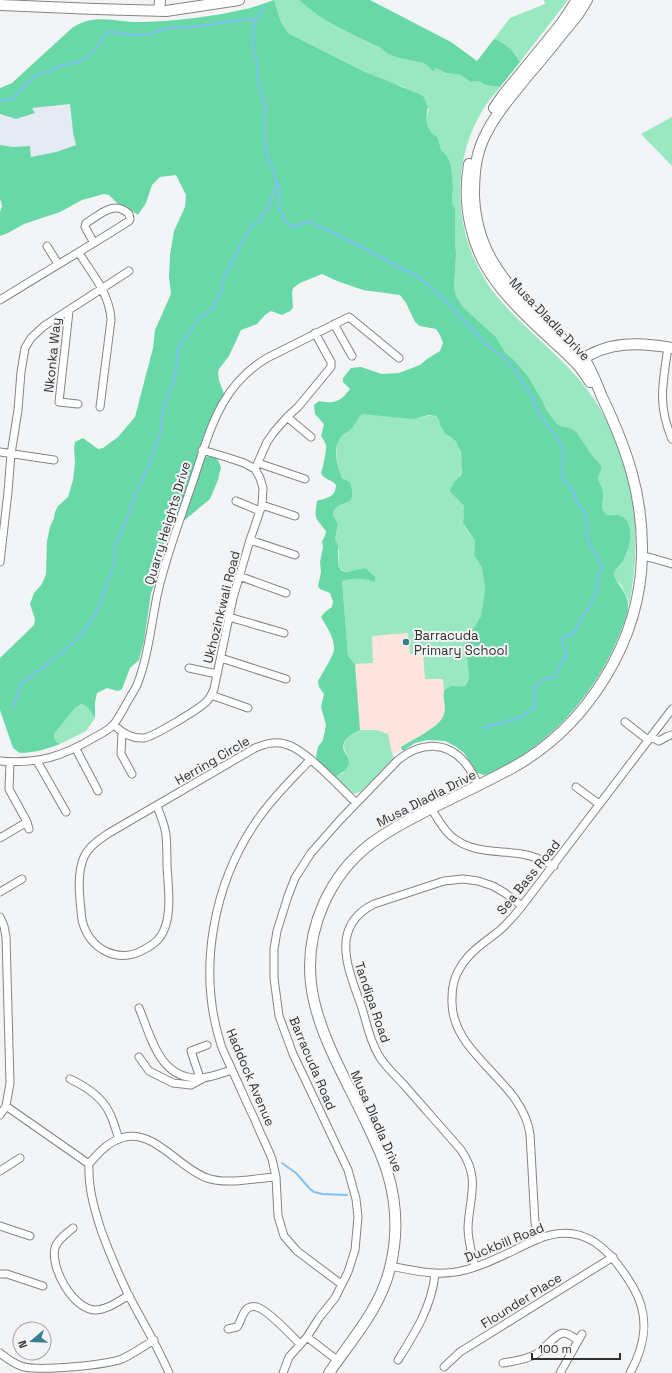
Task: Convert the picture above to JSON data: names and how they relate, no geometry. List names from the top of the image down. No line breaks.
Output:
{"streets":{"street":["Musa Dladla Drive","Nkonka Way","Quarry Heights Drive","Ukhozinkwali Road","Herring Circle","Sea Bass Road","Tandipa Road","Barracuda Road","Haddock Avenue","Duckbill Road","Flounder Place"]},"crossings":[["Musa Dladla Drive","Barracuda Road"],["Musa Dladla Drive","Duckbill Road"],["Quarry Heights Drive","Ukhozinkwali Road"],["Herring Circle","Barracuda Road"],["Herring Circle","Haddock Avenue"],["Sea Bass Road","Tandipa Road"],["Sea Bass Road","Duckbill Road"],["Tandipa Road","Duckbill Road"],["Barracuda Road","Haddock Avenue"],["Duckbill Road","Flounder Place"]],"places":["Barracuda Primary School"],"scale_bar":"100 m","north":"left"}
